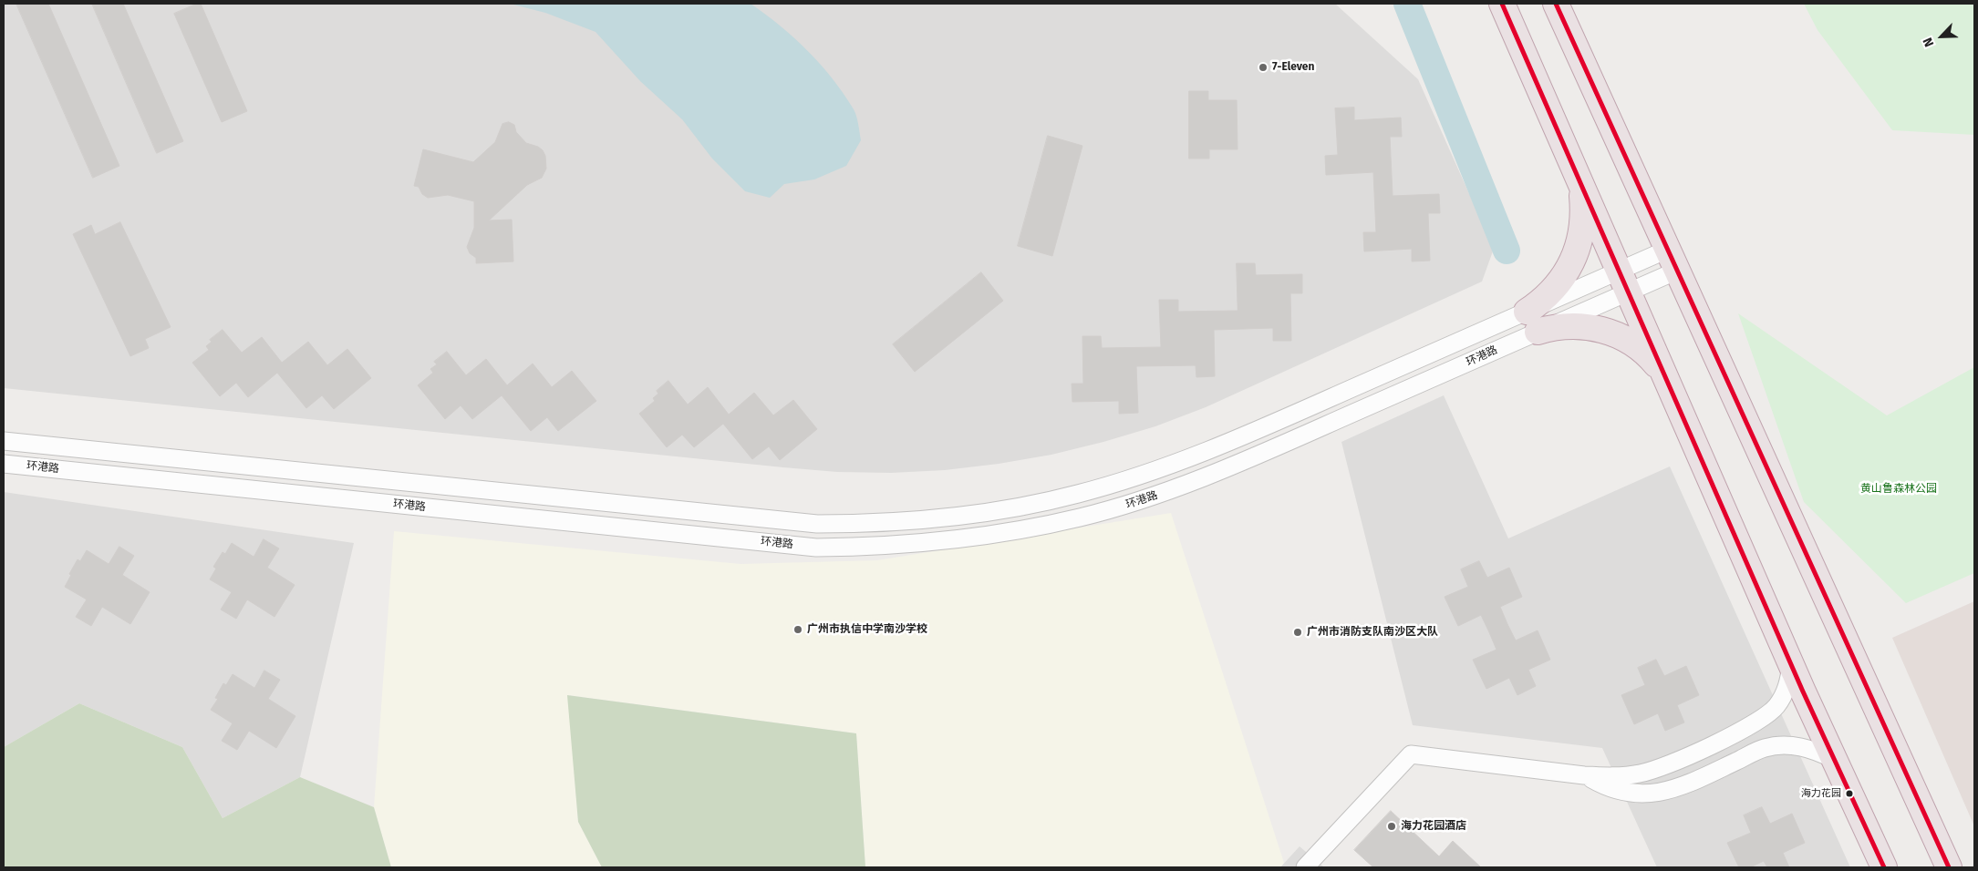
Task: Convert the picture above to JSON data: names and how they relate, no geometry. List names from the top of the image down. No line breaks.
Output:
{"streets":{"street":["环港路"]},"parks":["黄山鲁森林公园"],"places":["7-Eleven","广州市执信中学南沙学校","广州市消防支队南沙区大队","海力花园","海力花园酒店"],"north":"bottom left"}
